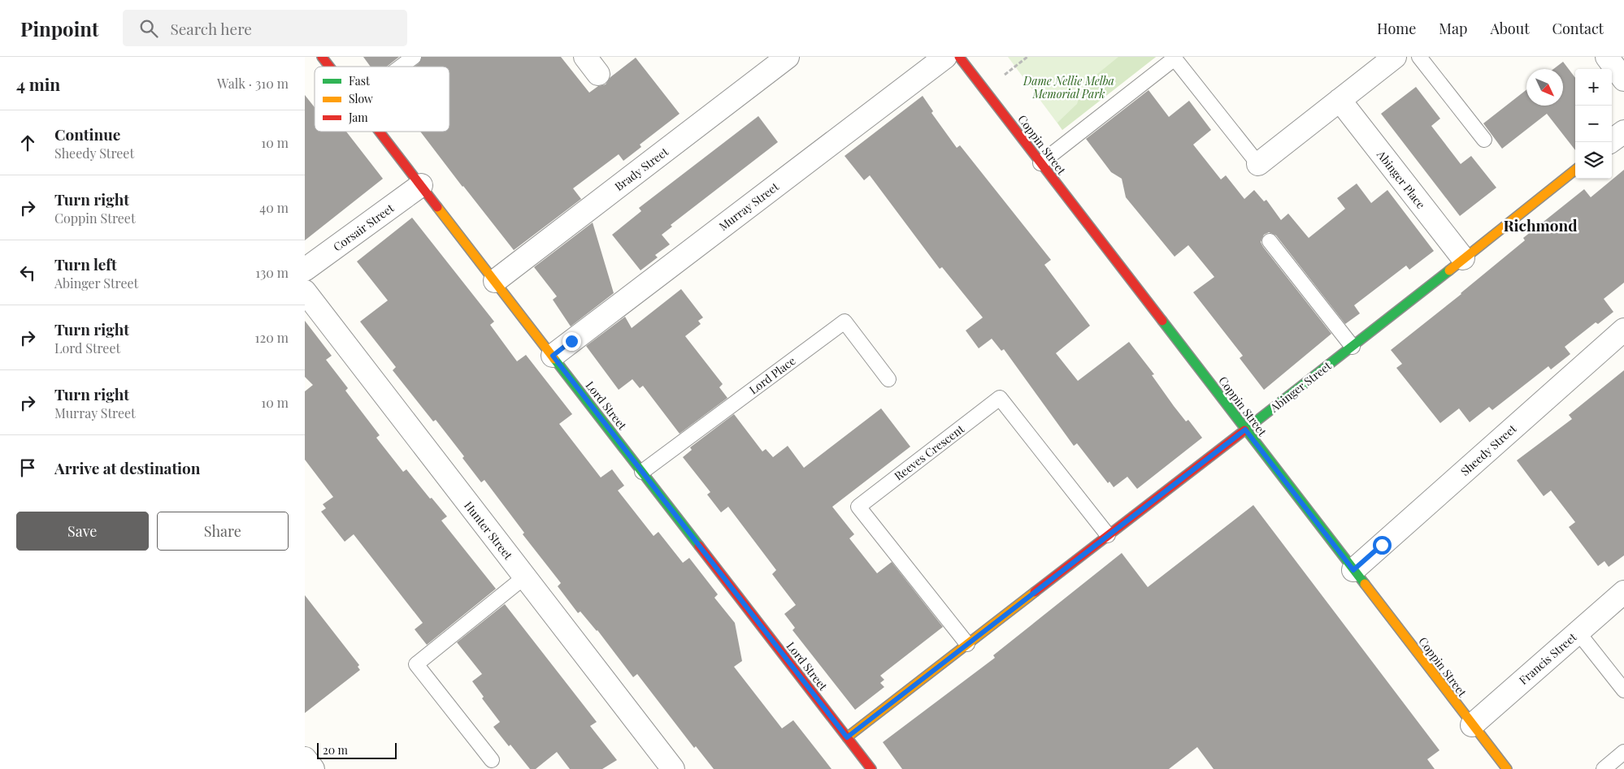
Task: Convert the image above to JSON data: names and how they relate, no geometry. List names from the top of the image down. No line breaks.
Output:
{"streets":{"street":["Coppin Street","Brady Street","Abinger Place","Murray Street","Corsair Street","Abinger Street","Lord Street","Sheedy Street","Hunter Street","Francis Street"],"lane":["Lord Place","Reeves Crescent"]},"crossings":[["Coppin Street","Abinger Street"],["Coppin Street","Sheedy Street"],["Coppin Street","Francis Street"],["Brady Street","Lord Street"],["Abinger Place","Abinger Street"],["Murray Street","Lord Street"],["Corsair Street","Lord Street"],["Lord Place","Lord Street"],["Abinger Street","Lord Street"],["Abinger Street","Reeves Crescent"]],"districts":["Richmond"],"parks":["Dame Nellie Melba Memorial Park"],"legend":["Fast","Slow","Jam"],"scale_bar":"20 m","north":"bottom right","page":{"header":"Pinpoint","search":"Search here","nav":["Home","Map","About","Contact"],"heading":["4 min","Walk · 310 m"],"map_buttons":["+","−"],"list":[["Continue","Sheedy Street","10 m"],["Turn right","Coppin Street","40 m"],["Turn left","Abinger Street","130 m"],["Turn right","Lord Street","120 m"],["Turn right","Murray Street","10 m"],"Arrive at destination"],"buttons":["Save","Share"],"scale":"20 m"}}
